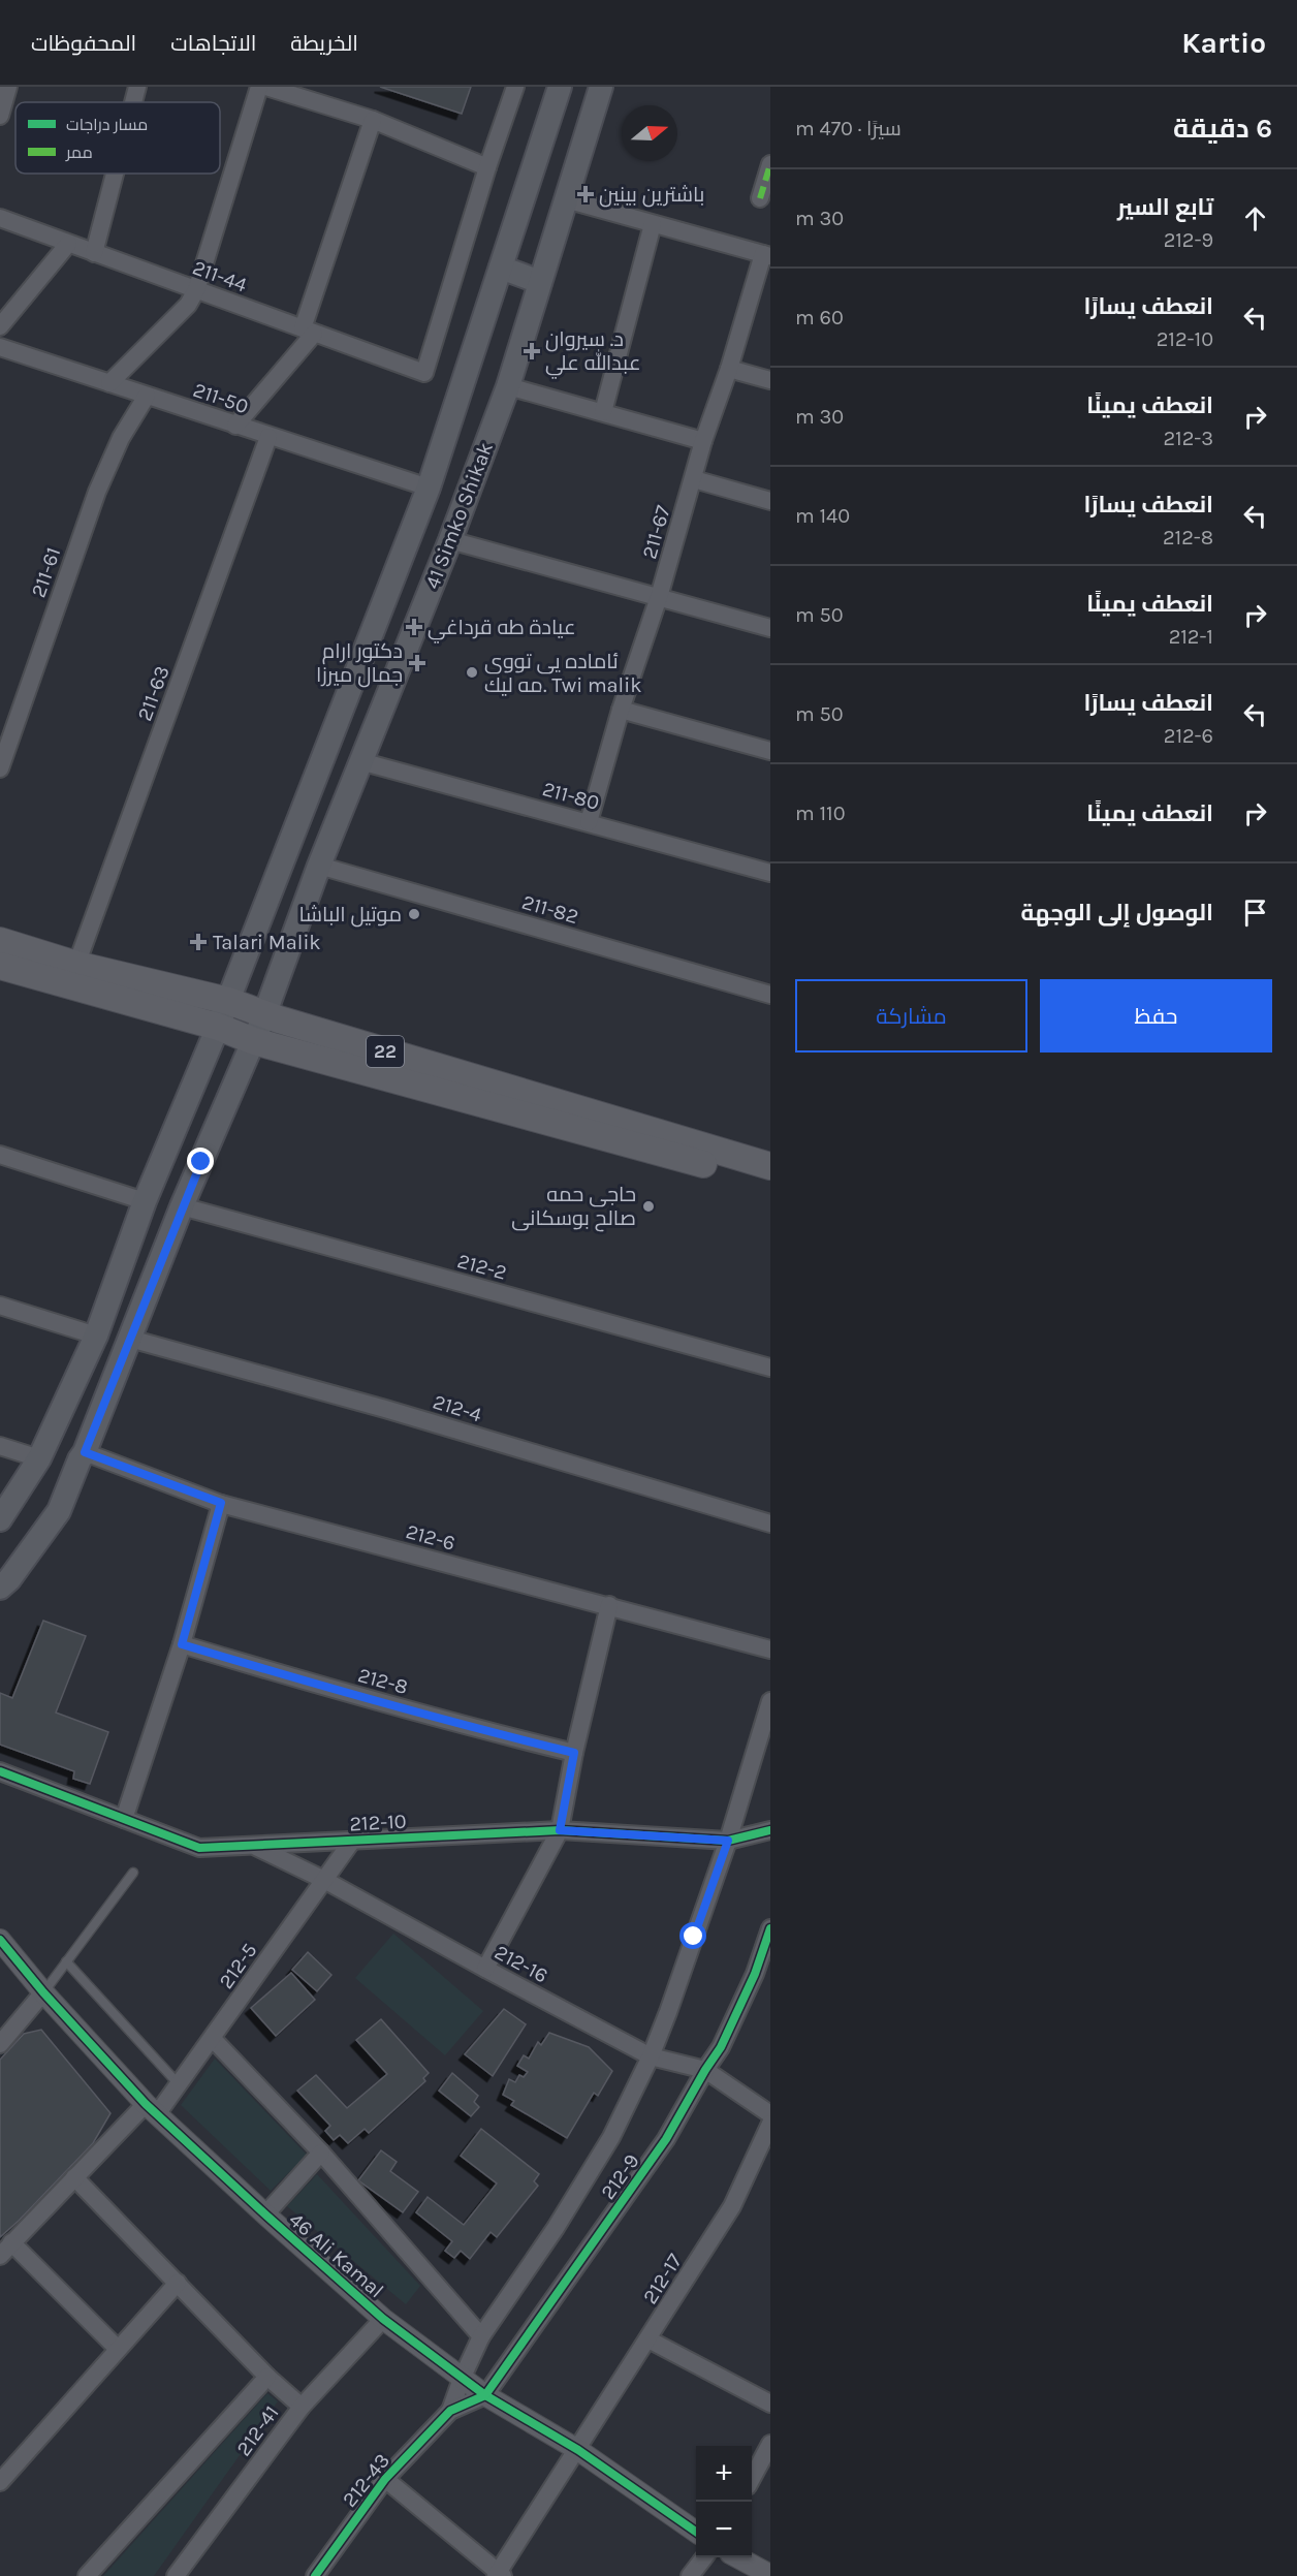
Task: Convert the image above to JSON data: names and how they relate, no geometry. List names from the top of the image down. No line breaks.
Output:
{"streets":{"main road":["41 Simko Shikak","22"],"street":["211-44","211-50","211-67","211-61","211-63","211-80","211-82","212-2","212-4","212-6","212-8","212-10","212-16","212-5","212-9","46 Ali Kamal","212-17","212-41","212-43"]},"crossings":[["211-50","41 Simko Shikak"],["211-50","211-61"],["211-50","211-63"],["41 Simko Shikak","211-80"],["41 Simko Shikak","211-82"],["41 Simko Shikak","22"],["41 Simko Shikak","212-2"],["41 Simko Shikak","212-4"],["41 Simko Shikak","212-6"],["211-67","211-80"],["211-63","22"],["212-10","212-16"],["212-10","212-5"],["212-10","212-9"],["212-16","212-5"],["212-16","212-9"],["212-5","46 Ali Kamal"],["212-9","46 Ali Kamal"],["212-9","212-43"],["46 Ali Kamal","212-17"],["46 Ali Kamal","212-41"]],"places":{"health":["باشترين بينين","د. سيروان عبدالله علي","عيادة طه قرداغي","دكتور ارام جمال ميرزا","Talari Malik"],"other":["ئاماده يى تووى مه ليك. Twi malik","موتيل الباشا","حاجی حمه صالح بوسکانی"]},"legend":["مسار دراجات","ممر"],"north":"right","page":{"header":"Kartio","nav":["الخريطة","الاتجاهات","المحفوظات"],"heading":["6 دقيقة","سيرًا · 470 m"],"list":[["تابع السير","212-9","30 m"],["انعطف يسارًا","212-10","60 m"],["انعطف يمينًا","212-3","30 m"],["انعطف يسارًا","212-8","140 m"],["انعطف يمينًا","212-1","50 m"],["انعطف يسارًا","212-6","50 m"],["انعطف يمينًا","110 m"],"الوصول إلى الوجهة"],"buttons":["حفظ","مشاركة"],"map_buttons":["+","−"]}}
